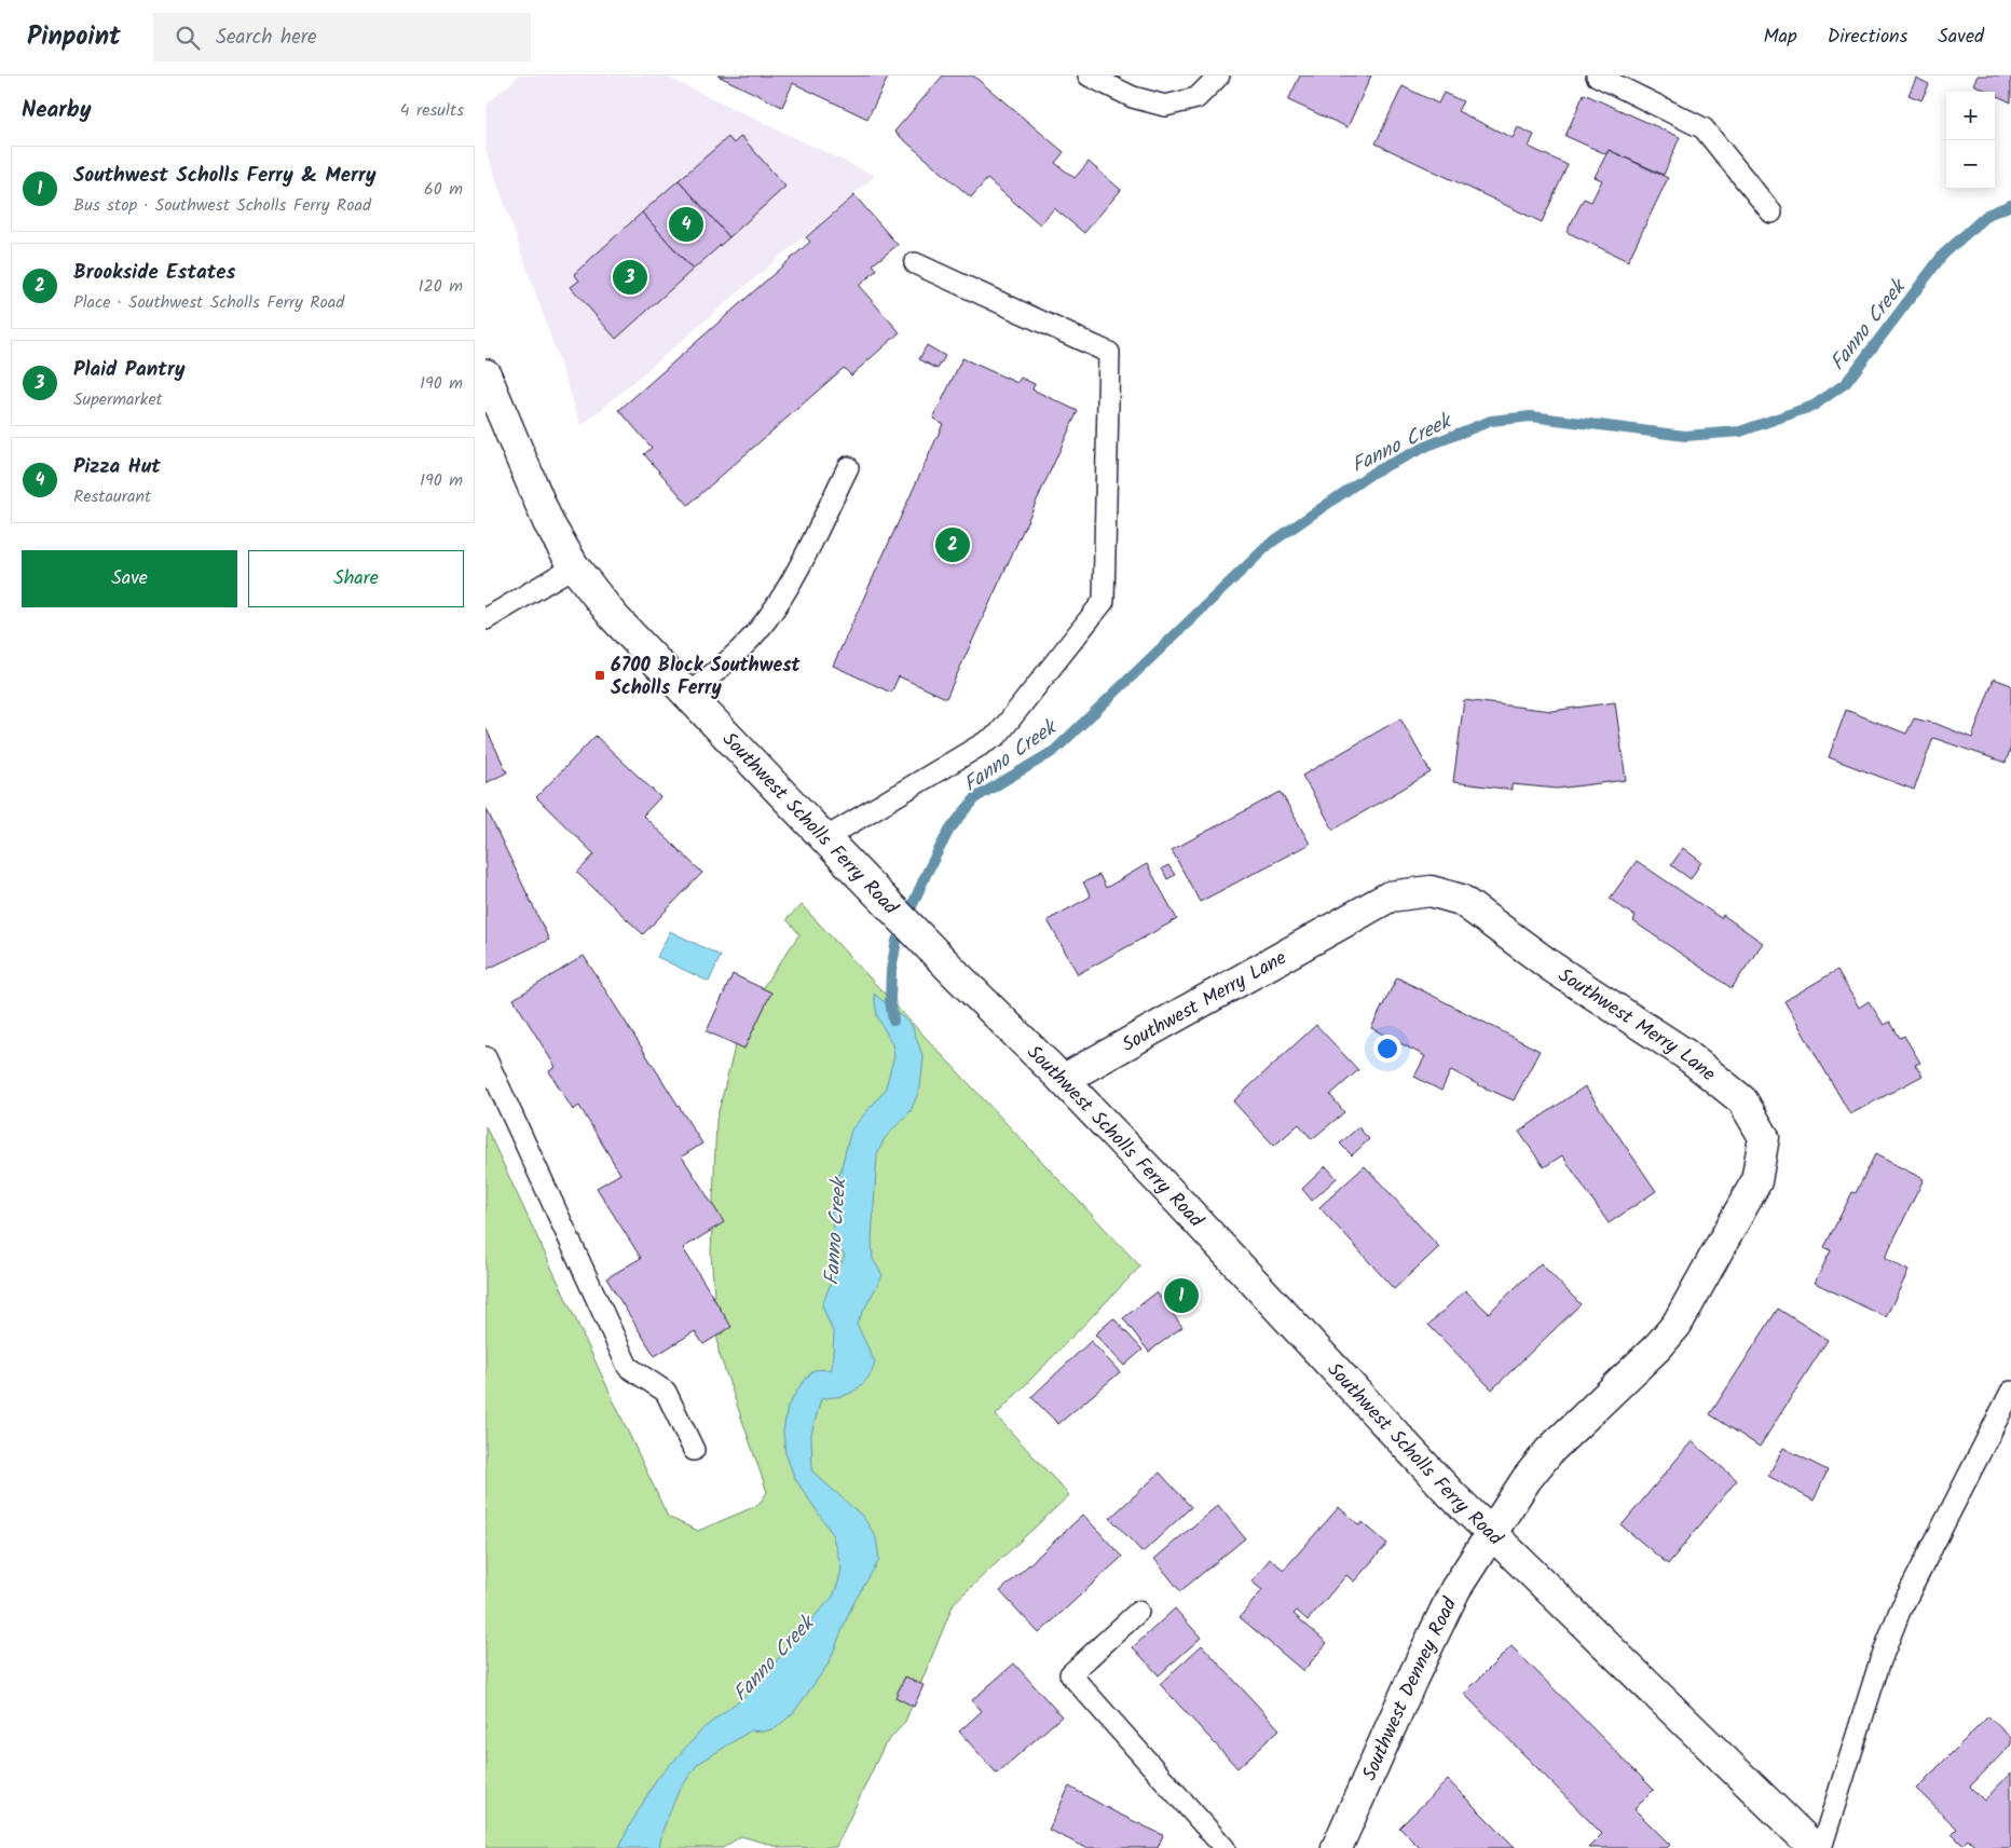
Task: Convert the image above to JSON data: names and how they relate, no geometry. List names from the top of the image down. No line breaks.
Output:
{"streets":{"main road":["Southwest Scholls Ferry Road","Southwest Merry Lane","Southwest Denney Road"]},"crossings":[["Southwest Scholls Ferry Road","Southwest Merry Lane"],["Southwest Scholls Ferry Road","Southwest Denney Road"],["Southwest Merry Lane","Southwest Denney Road"]],"water":["Fanno Creek"],"places":{"transit":["6700 Block Southwest Scholls Ferry"]},"page":{"header":"Pinpoint","search":"Search here","nav":["Map","Directions","Saved"],"heading":["Nearby","4 results"],"map_buttons":["+","−"],"list":[{"mark":"1","name":"Southwest Scholls Ferry & Merry","note":"Bus stop · Southwest Scholls Ferry Road","value":"60 m"},{"mark":"2","name":"Brookside Estates","note":"Place · Southwest Scholls Ferry Road","value":"120 m"},{"mark":"3","name":"Plaid Pantry","note":"Supermarket","value":"190 m"},{"mark":"4","name":"Pizza Hut","note":"Restaurant","value":"190 m"}],"pins":["4","3","2","1"],"buttons":["Save","Share"]}}
